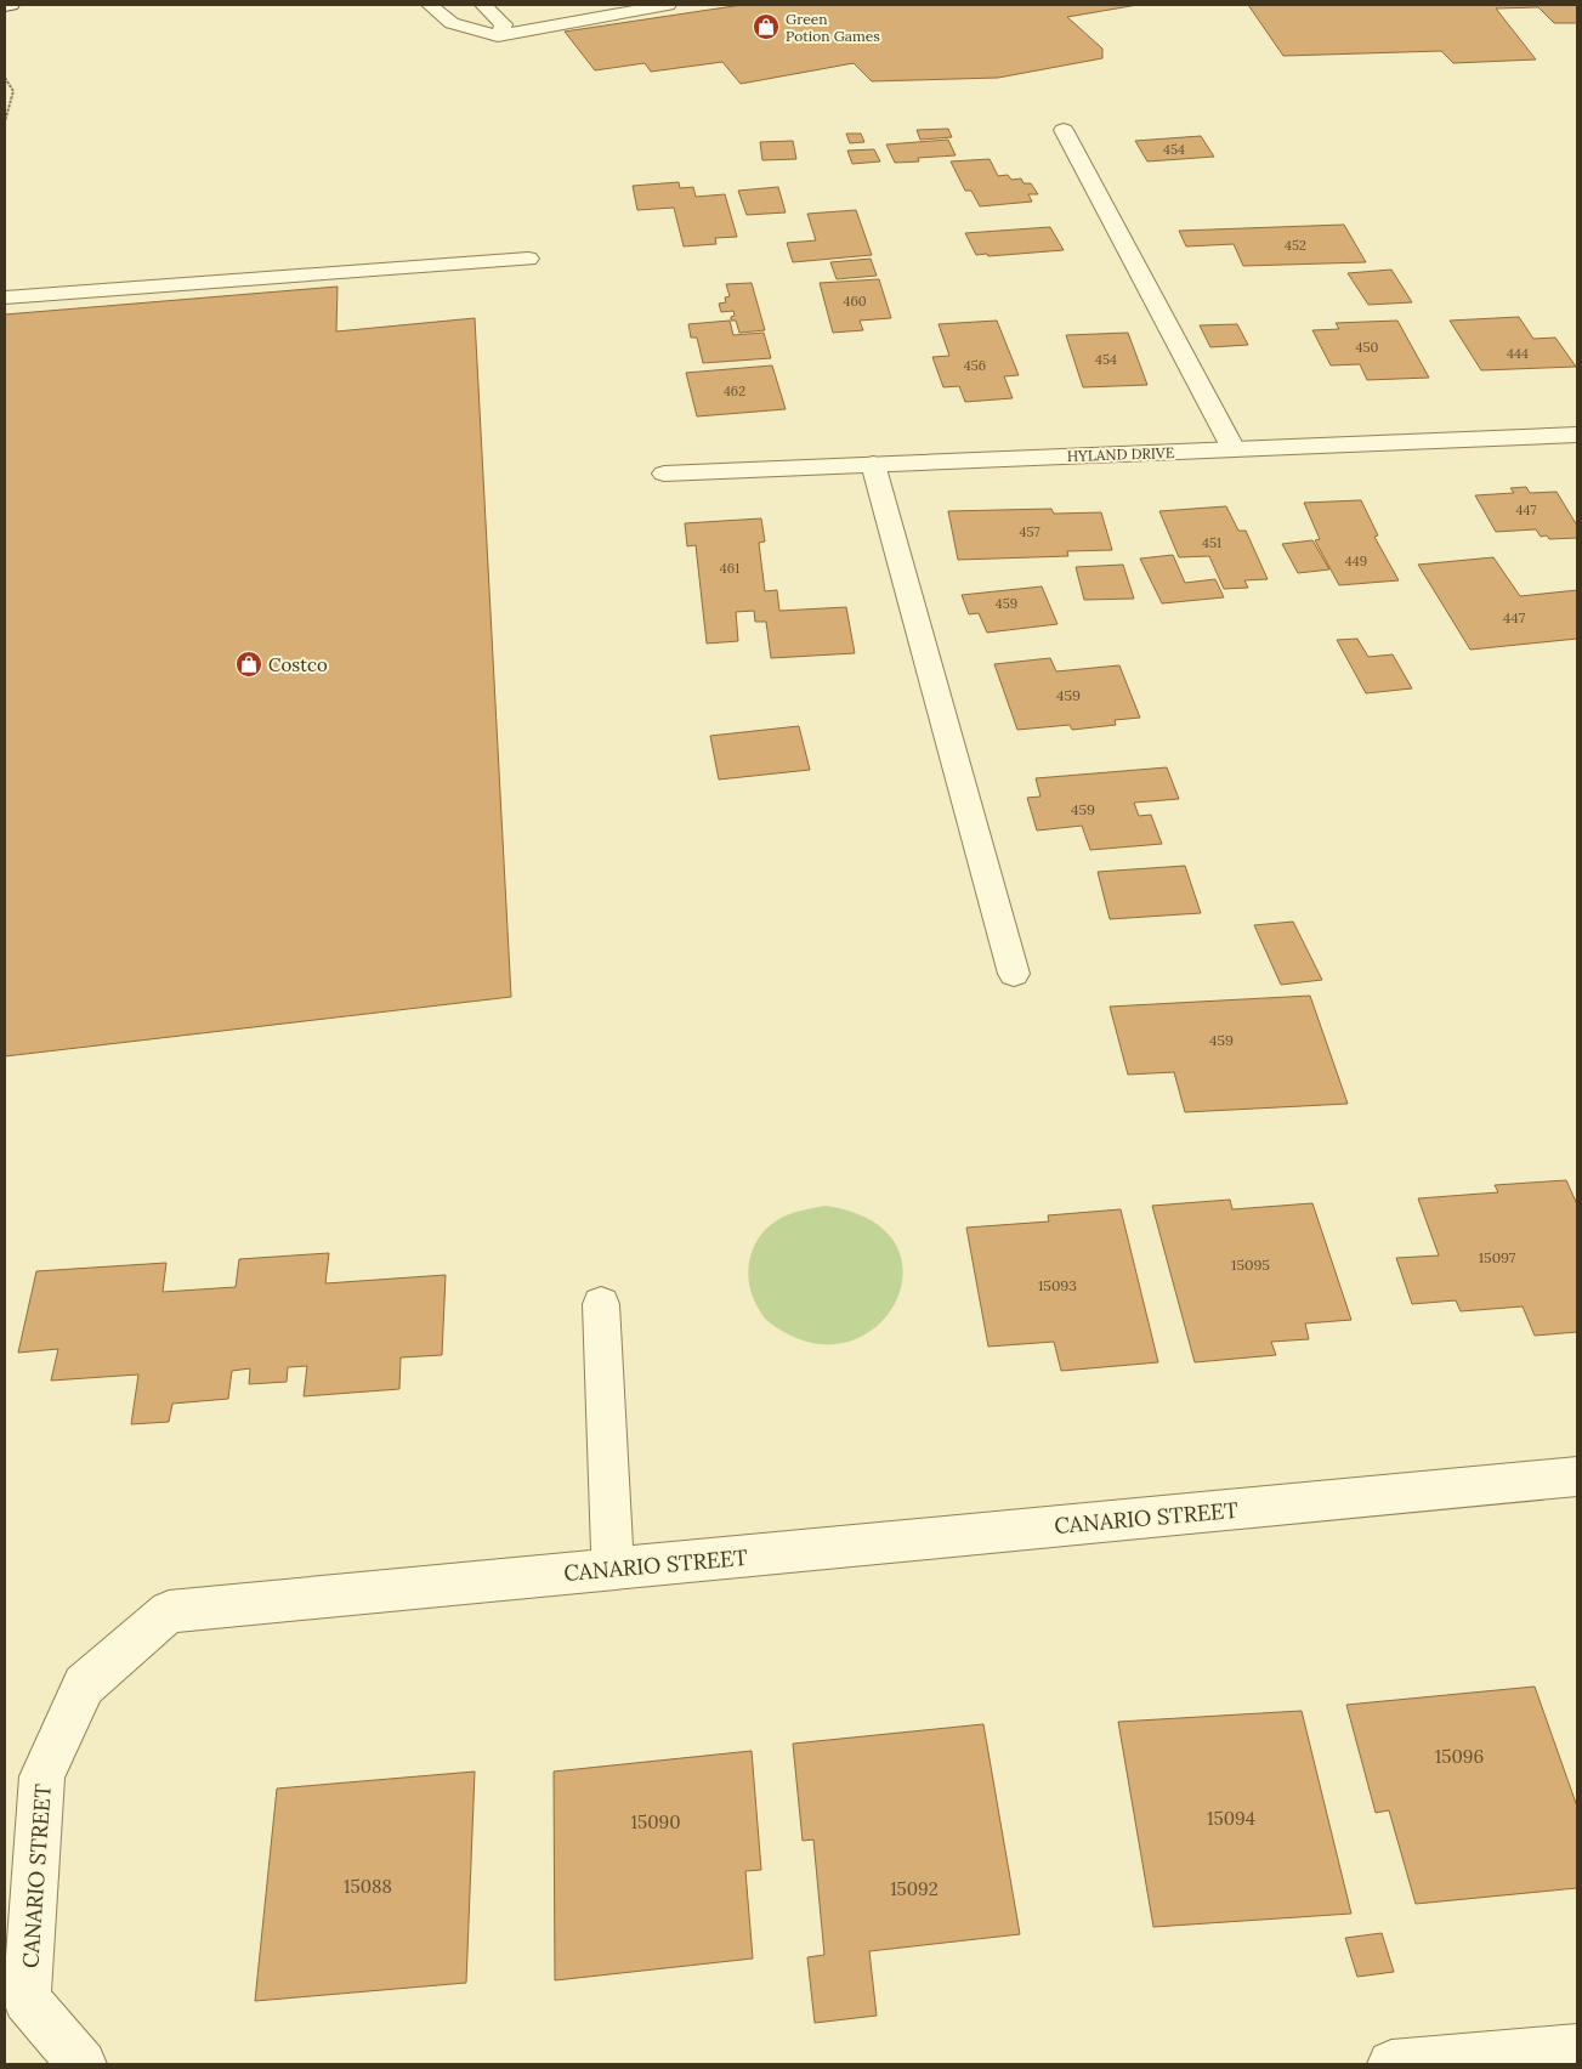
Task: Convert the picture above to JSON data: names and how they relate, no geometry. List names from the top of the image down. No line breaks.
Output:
{"streets":{"street":["HYLAND DRIVE","CANARIO STREET"]},"places":{"shop":["Green Potion Games","Costco"]},"house_numbers":["454","452","460","450","444","454","456","462","447","457","451","449","461","459","447","459","459","459","15097","15095","15093","15096","15094","15090","15088","15092"]}
